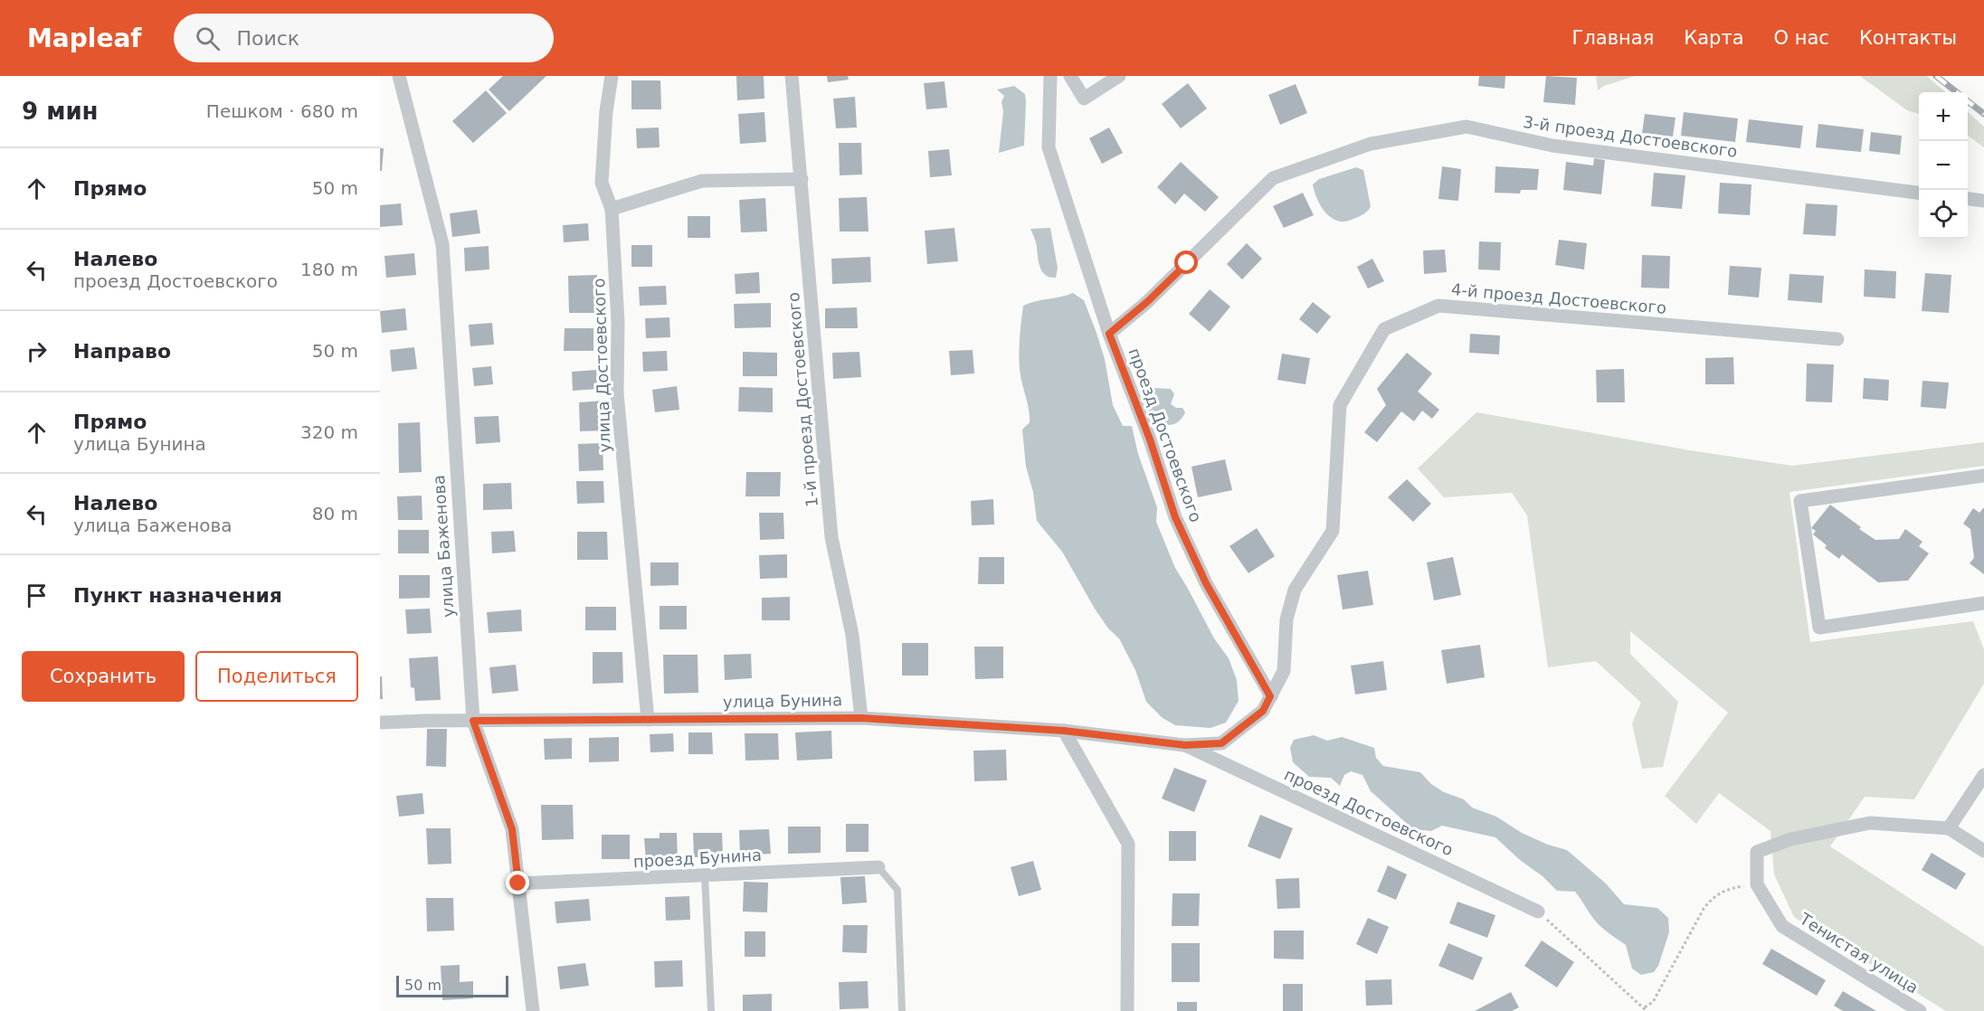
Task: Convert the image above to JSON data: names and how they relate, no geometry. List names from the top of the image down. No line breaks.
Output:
{"streets":{"street":["3-й проезд Достоевского","4-й проезд Достоевского","улица Достоевского","1-й проезд Достоевского","проезд Достоевского","улица Баженова","улица Бунина","проезд Бунина","Тенистая улица"]},"crossings":[["3-й проезд Достоевского","проезд Достоевского"],["4-й проезд Достоевского","проезд Достоевского"],["4-й проезд Достоевского","улица Бунина"],["улица Достоевского","улица Бунина"],["1-й проезд Достоевского","улица Бунина"],["проезд Достоевского","улица Бунина"],["улица Баженова","улица Бунина"],["улица Баженова","проезд Бунина"]],"scale_bar":"50 m","page":{"header":"Mapleaf","search":"Поиск","nav":["Главная","Карта","О нас","Контакты"],"heading":["9 мин","Пешком · 680 m"],"map_buttons":["+","−"],"list":[["Прямо","50 m"],["Налево","проезд Достоевского","180 m"],["Направо","50 m"],["Прямо","улица Бунина","320 m"],["Налево","улица Баженова","80 m"],"Пункт назначения"],"buttons":["Сохранить","Поделиться"],"scale":"50 m"}}
